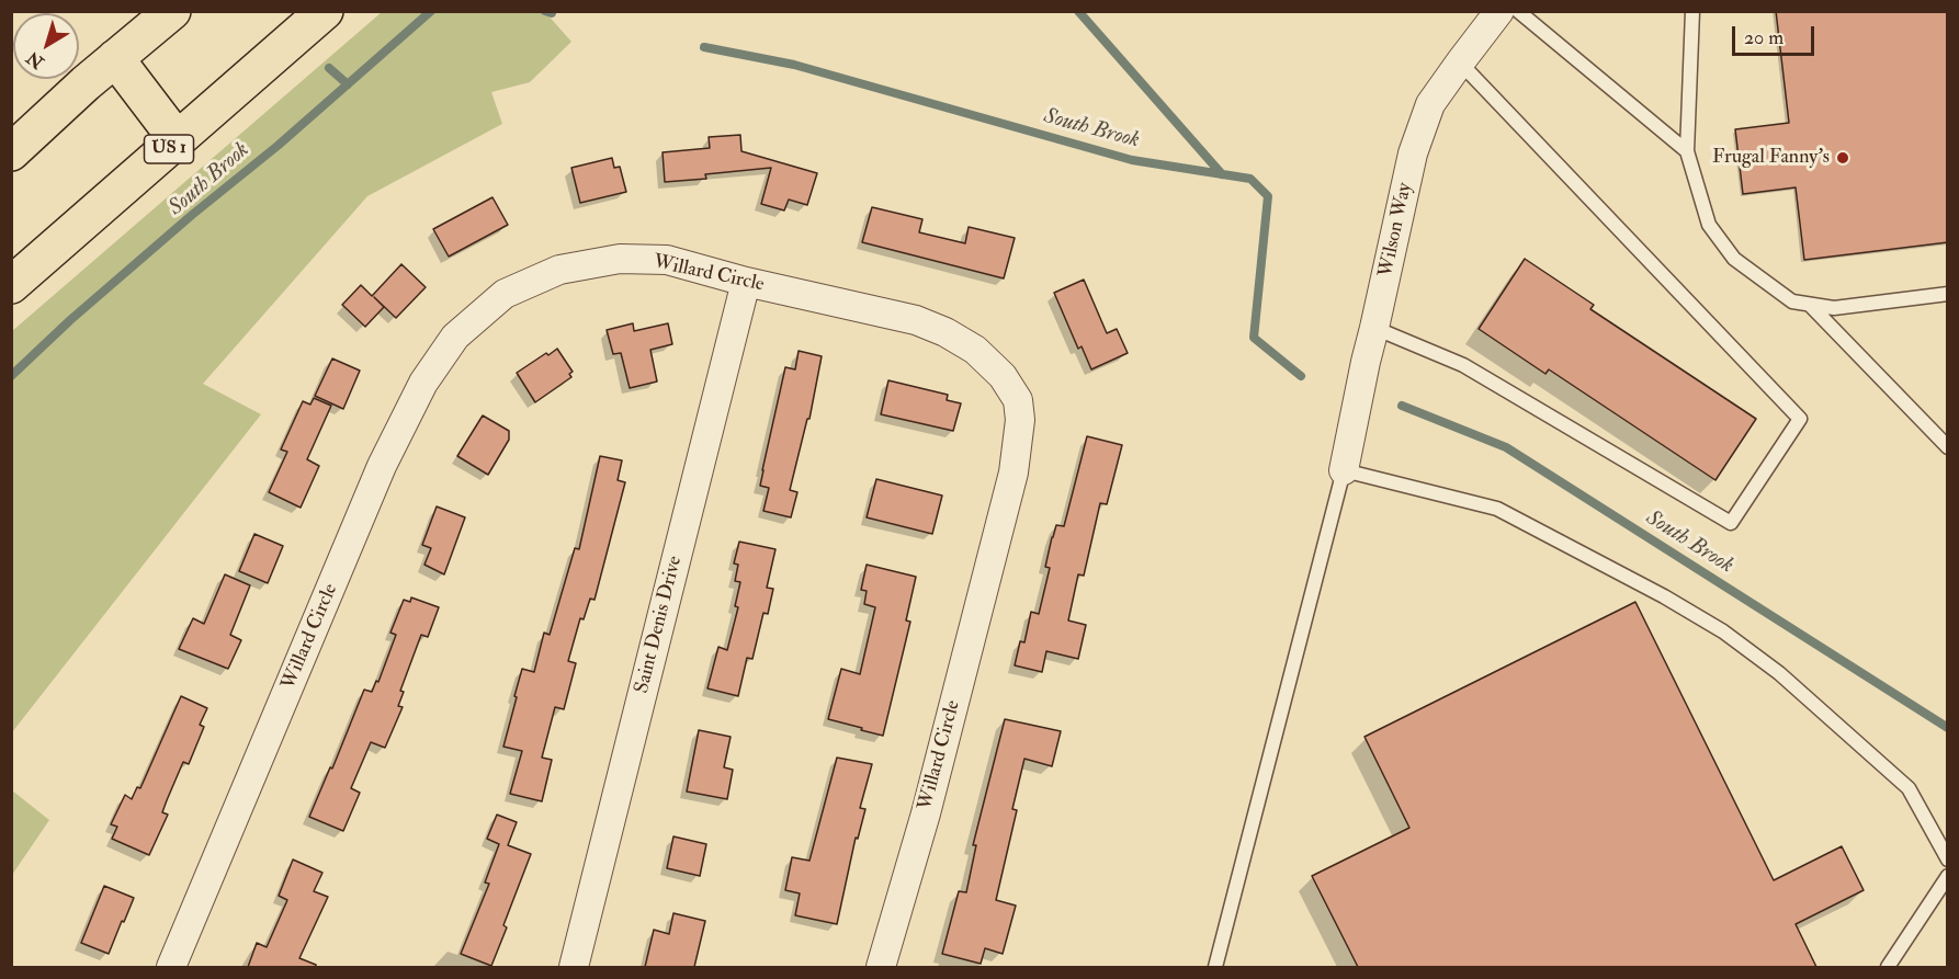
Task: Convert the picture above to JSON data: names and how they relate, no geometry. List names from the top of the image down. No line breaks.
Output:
{"streets":{"main road":["US 1"],"street":["Wilson Way","Willard Circle","Saint Denis Drive"]},"crossings":[["Willard Circle","Saint Denis Drive"]],"water":["South Brook"],"places":["Frugal Fanny's"],"scale_bar":"20 m","north":"bottom left"}
